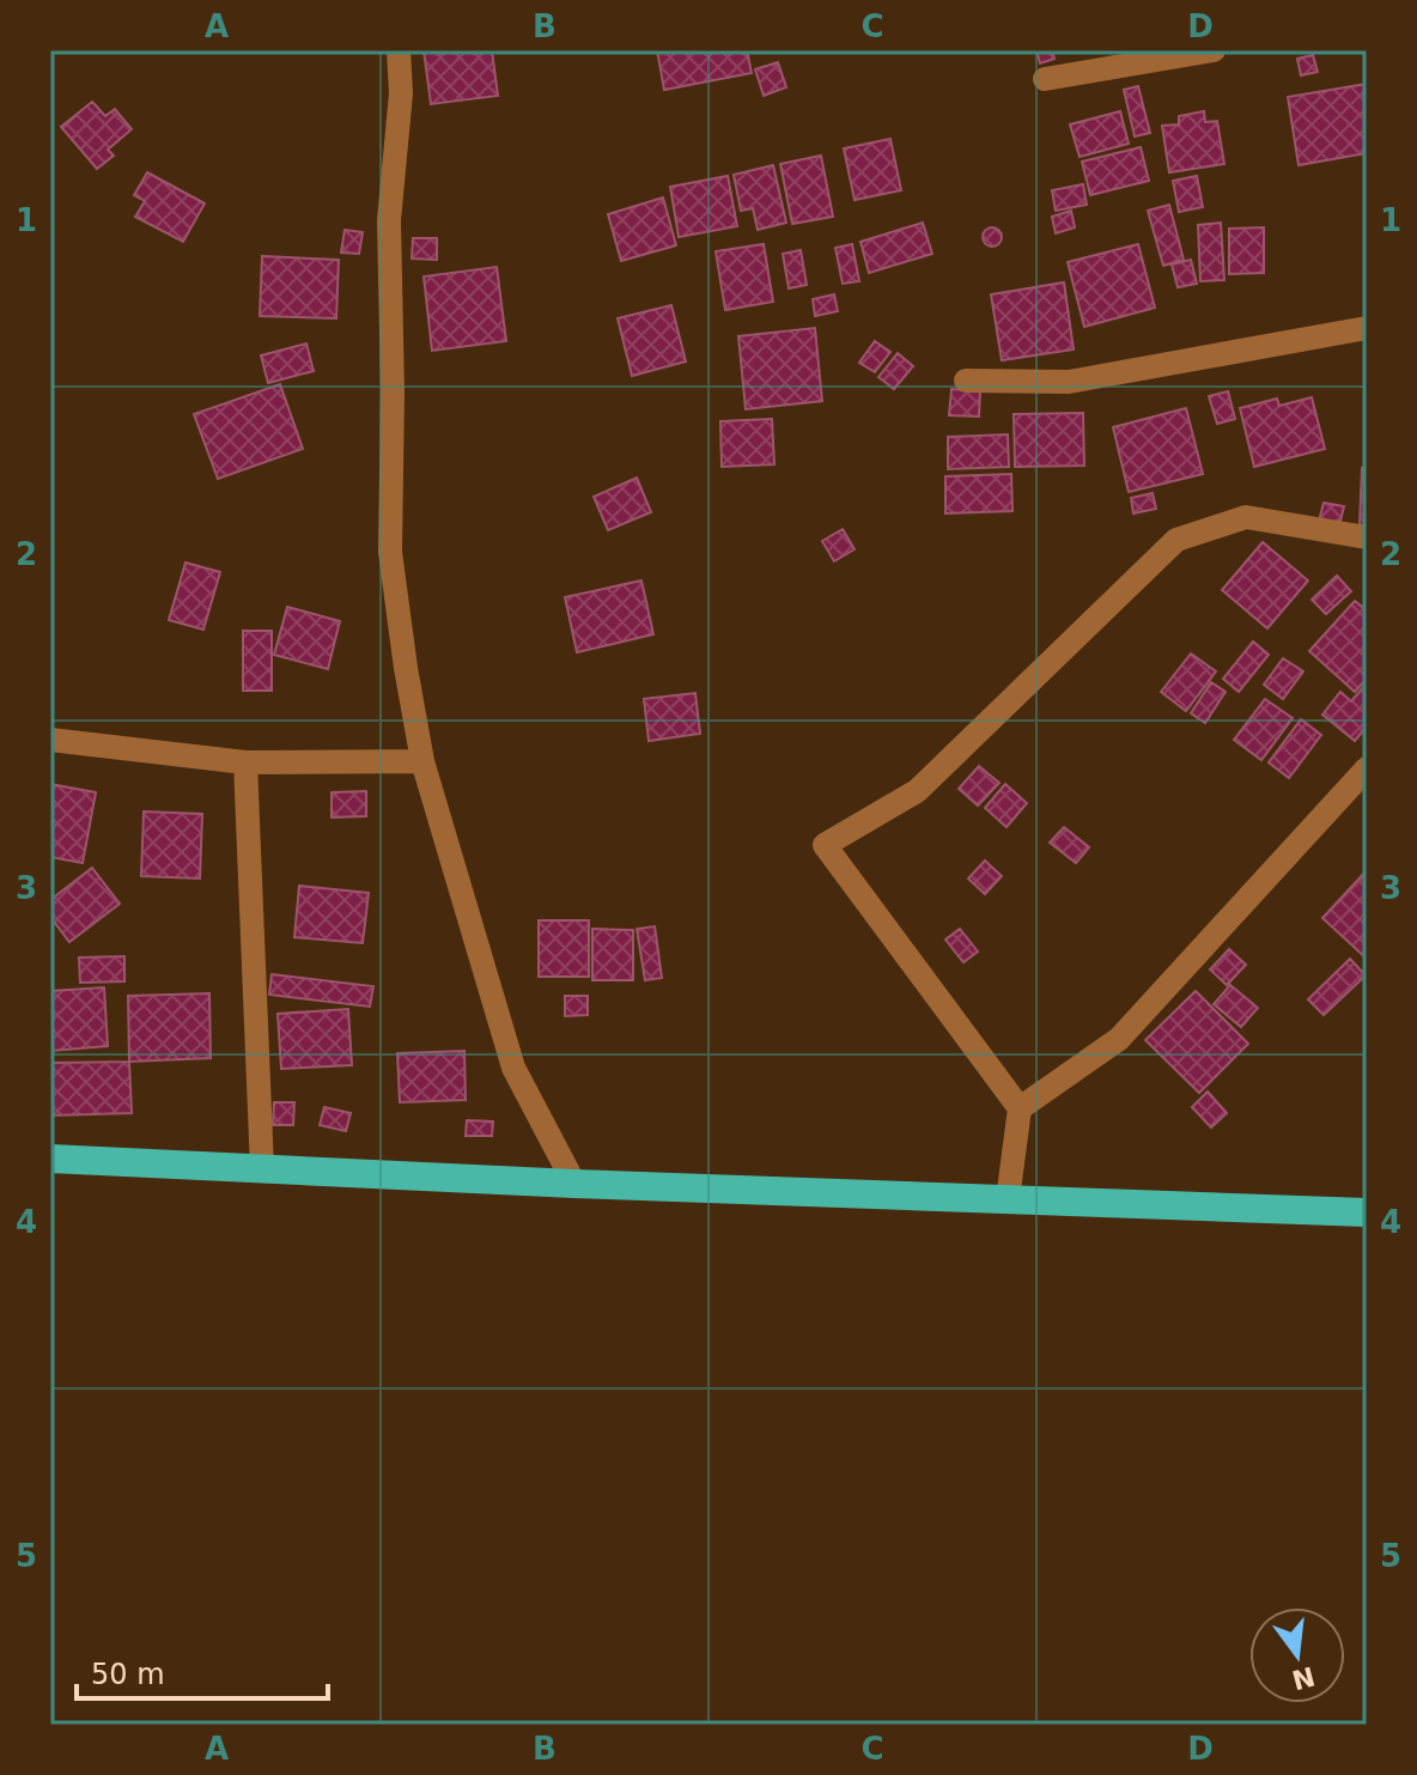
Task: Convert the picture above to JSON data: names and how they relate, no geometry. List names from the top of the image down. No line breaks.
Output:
{"scale_bar":"50 m","north":"bottom","grid":{"columns":["A","B","C","D"],"rows":["1","2","3","4","5"]}}
